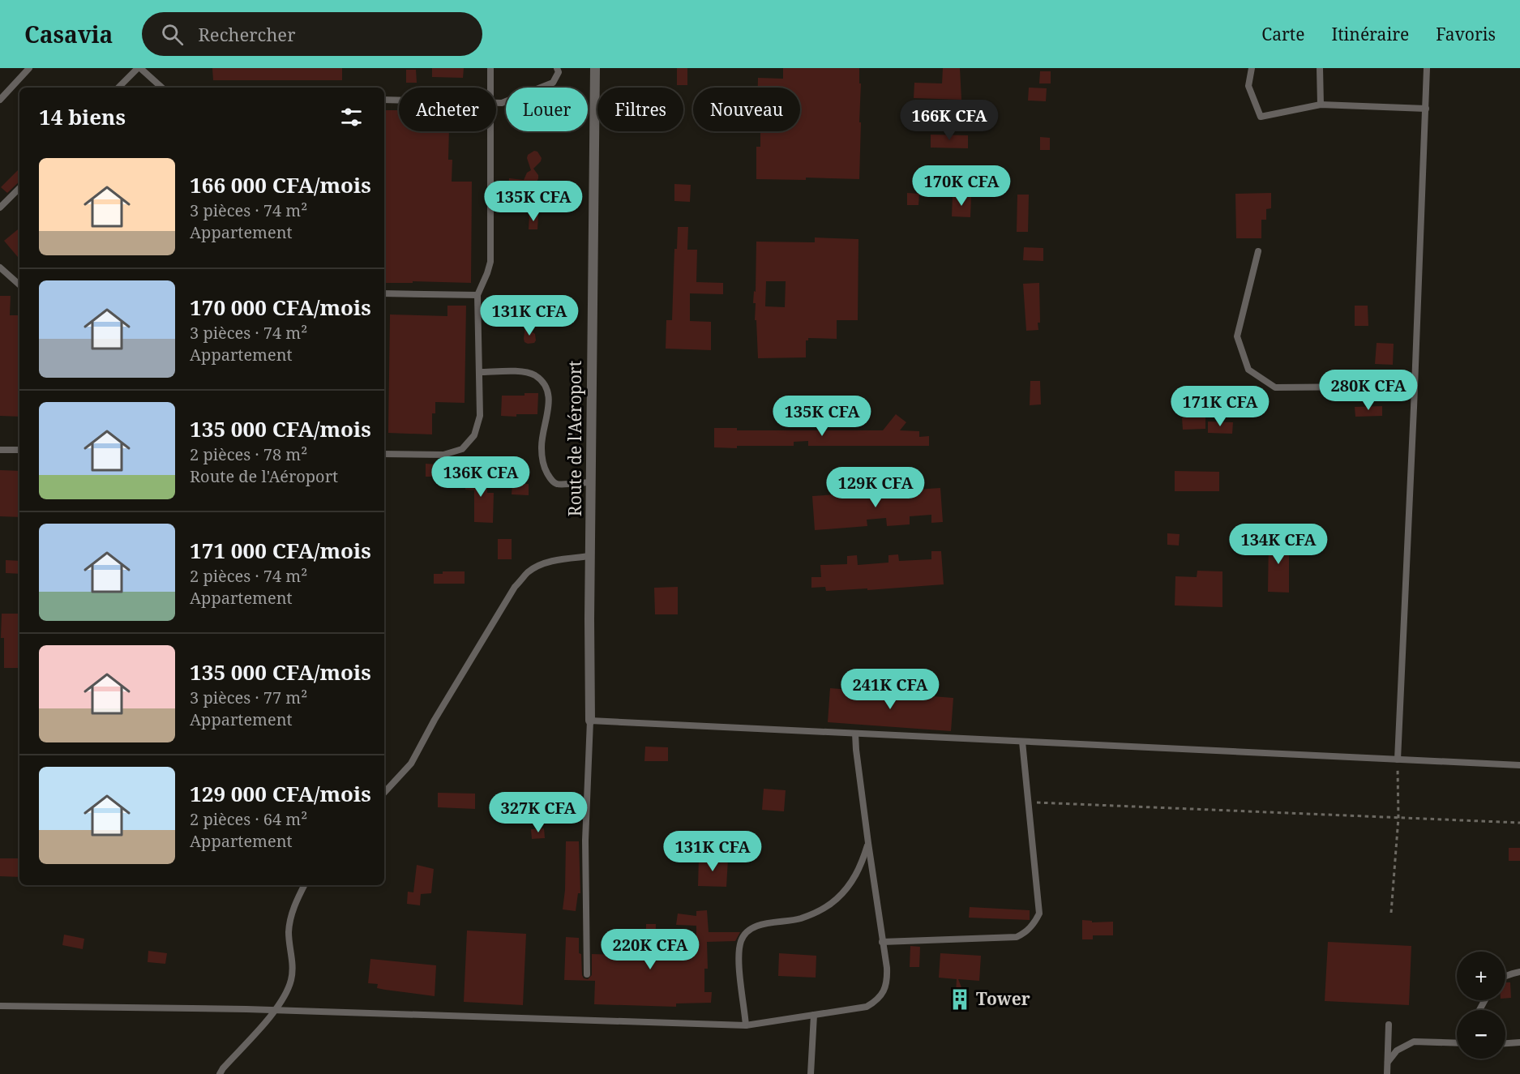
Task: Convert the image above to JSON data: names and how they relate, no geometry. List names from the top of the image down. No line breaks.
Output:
{"streets":{"street":["Route de l'Aéroport"]},"places":{"building":["Tower"]},"page":{"header":"Casavia","search":"Rechercher","nav":["Carte","Itinéraire","Favoris"],"chip":["Acheter","Louer","Filtres","Nouveau"],"heading":"14 biens","price":["166K CFA","170K CFA","135K CFA","131K CFA","280K CFA","171K CFA","135K CFA","136K CFA","129K CFA","134K CFA","241K CFA","327K CFA","131K CFA","220K CFA"],"list":[{"name":"166 000 CFA/mois","note":"3 pièces · 74 m² · Appartement"},{"name":"170 000 CFA/mois","note":"3 pièces · 74 m² · Appartement"},{"name":"135 000 CFA/mois","note":"2 pièces · 78 m² · Route de l'Aéroport"},{"name":"171 000 CFA/mois","note":"2 pièces · 74 m² · Appartement"},{"name":"135 000 CFA/mois","note":"3 pièces · 77 m² · Appartement"},{"name":"129 000 CFA/mois","note":"2 pièces · 64 m² · Appartement"}],"map_buttons":["+","−"]}}
